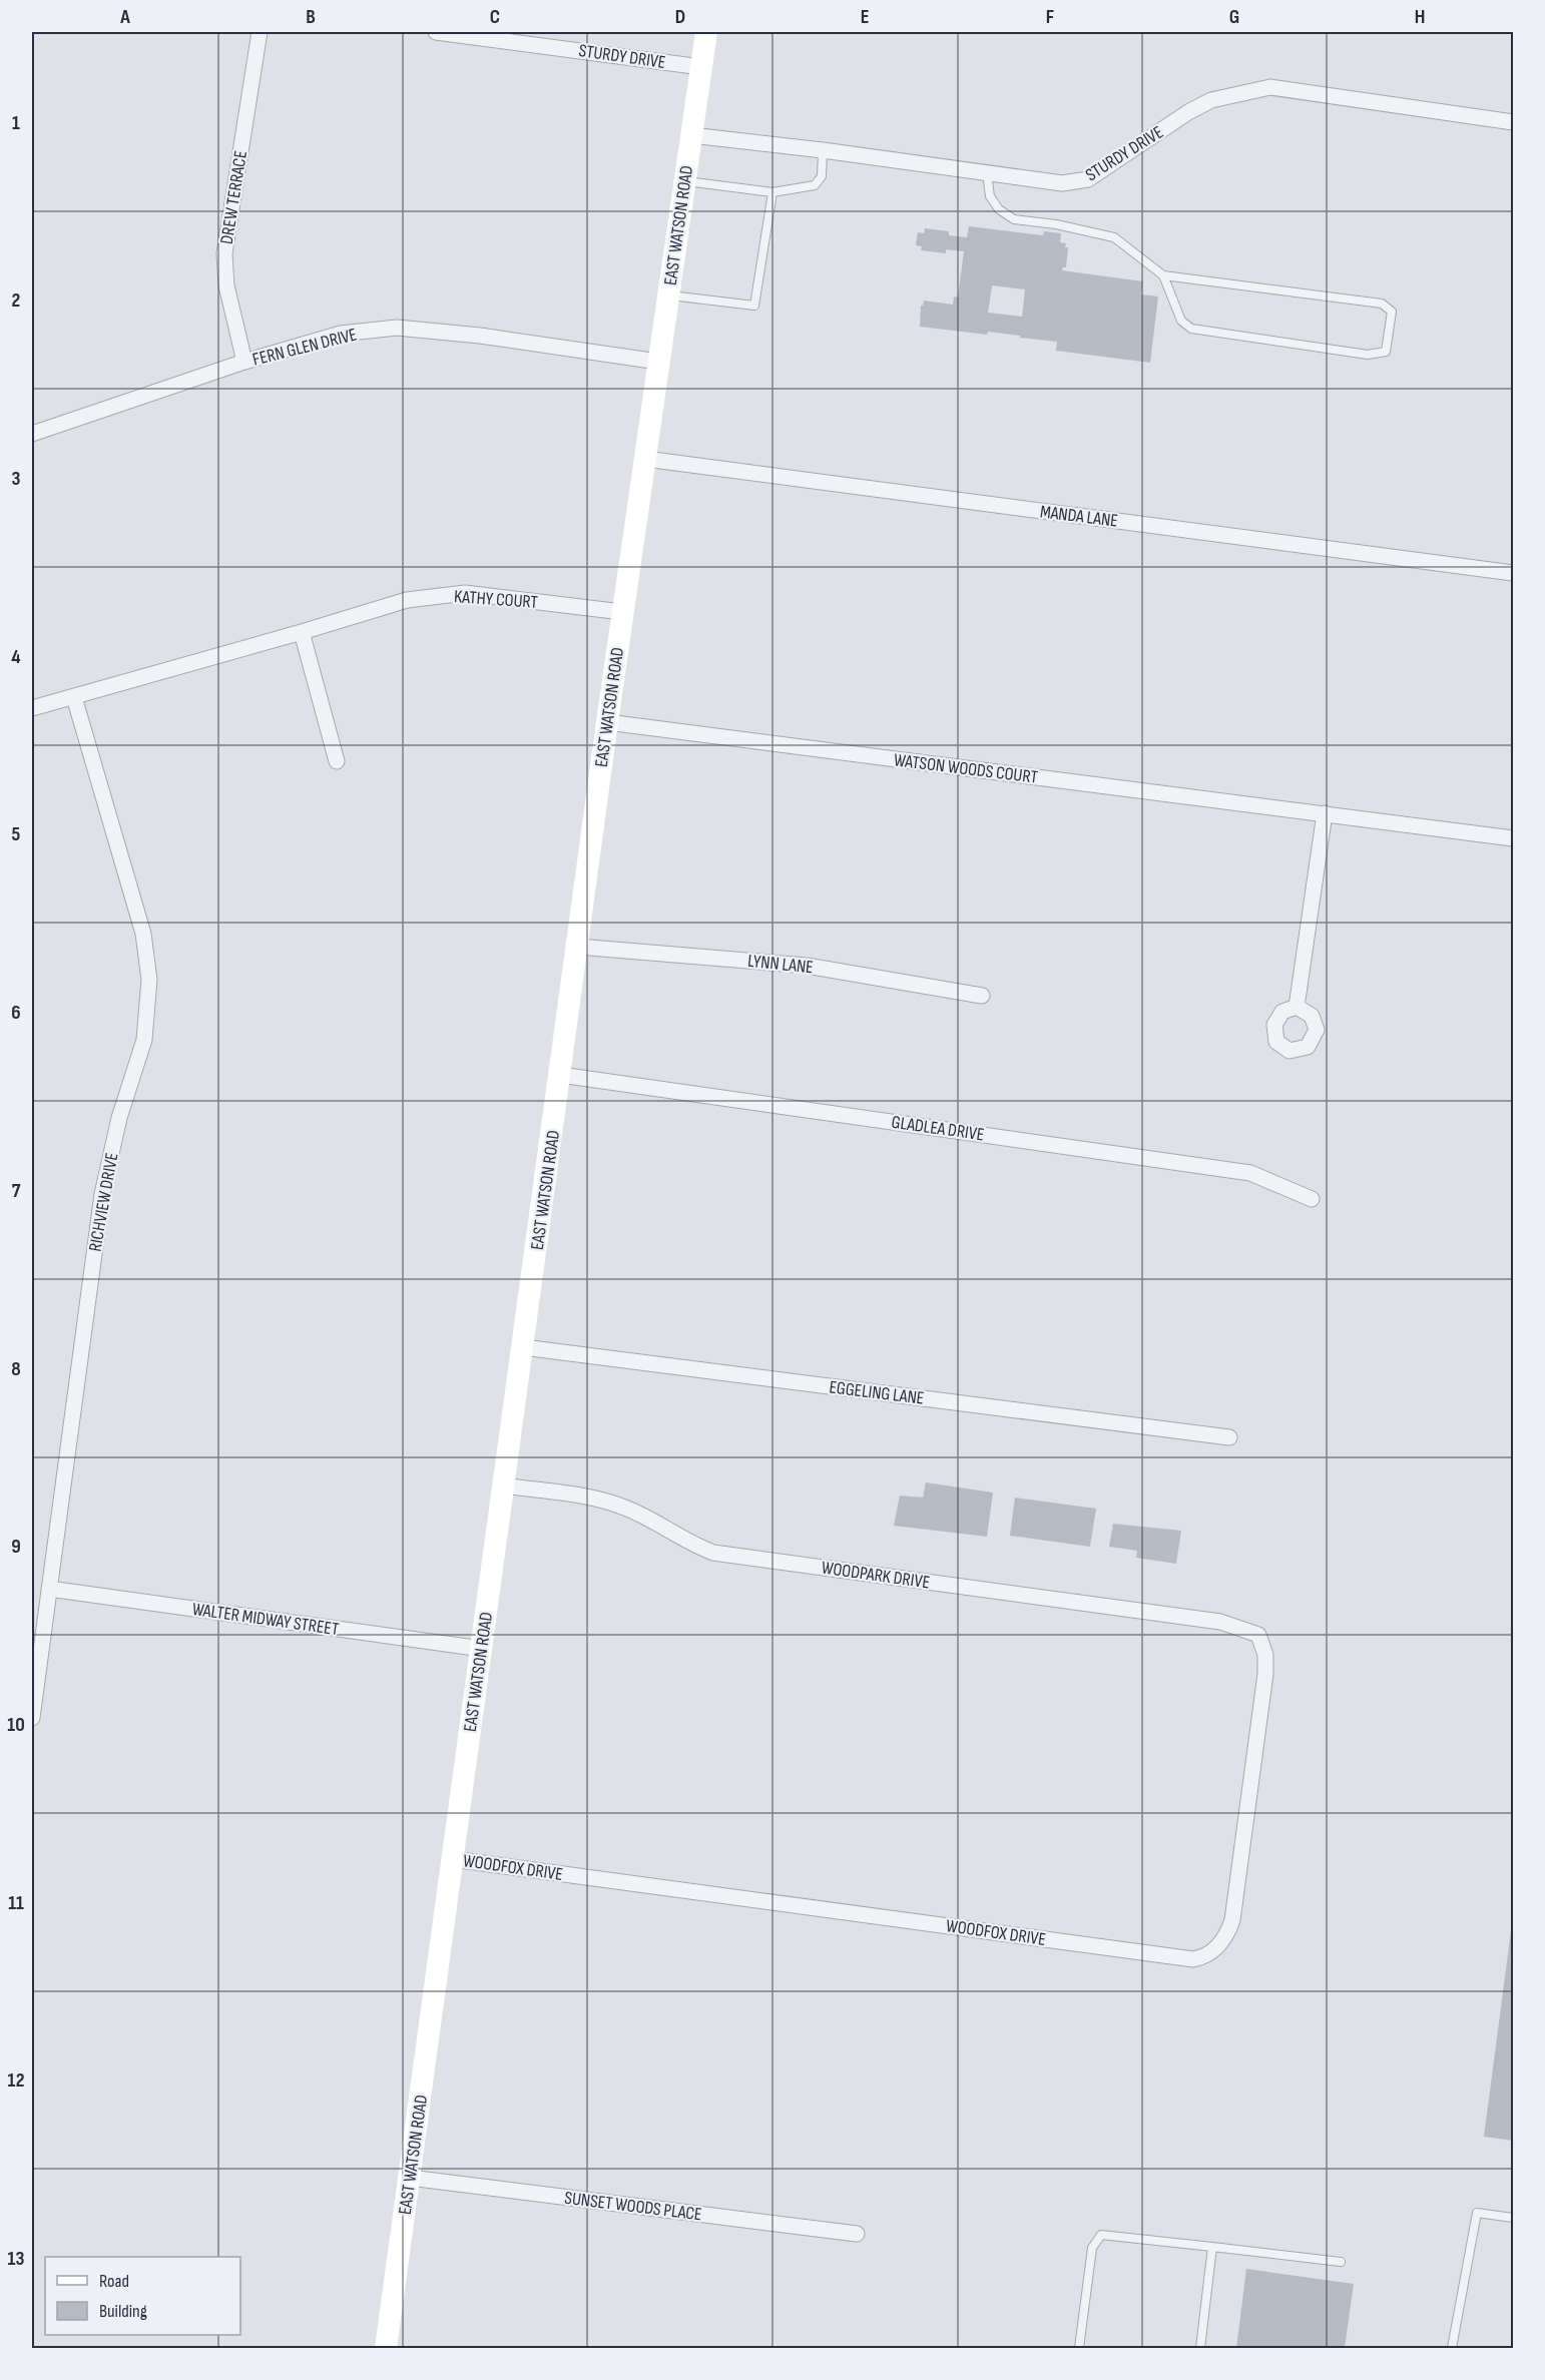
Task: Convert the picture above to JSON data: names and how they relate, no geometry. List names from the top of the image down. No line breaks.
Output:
{"streets":{"street":["STURDY DRIVE","DREW TERRACE","EAST WATSON ROAD","FERN GLEN DRIVE","MANDA LANE","KATHY COURT","WATSON WOODS COURT","LYNN LANE","GLADLEA DRIVE","RICHVIEW DRIVE","EGGELING LANE","WOODPARK DRIVE","WALTER MIDWAY STREET","WOODFOX DRIVE","SUNSET WOODS PLACE"]},"crossings":[["STURDY DRIVE","EAST WATSON ROAD"],["DREW TERRACE","FERN GLEN DRIVE"],["EAST WATSON ROAD","FERN GLEN DRIVE"],["EAST WATSON ROAD","MANDA LANE"],["EAST WATSON ROAD","KATHY COURT"],["EAST WATSON ROAD","WATSON WOODS COURT"],["EAST WATSON ROAD","LYNN LANE"],["EAST WATSON ROAD","GLADLEA DRIVE"],["EAST WATSON ROAD","EGGELING LANE"],["EAST WATSON ROAD","WOODPARK DRIVE"],["EAST WATSON ROAD","WALTER MIDWAY STREET"],["EAST WATSON ROAD","WOODFOX DRIVE"],["EAST WATSON ROAD","SUNSET WOODS PLACE"],["KATHY COURT","RICHVIEW DRIVE"],["RICHVIEW DRIVE","WALTER MIDWAY STREET"],["WOODPARK DRIVE","WOODFOX DRIVE"]],"legend":["Road","Building"],"grid":{"columns":["A","B","C","D","E","F","G","H"],"rows":["1","2","3","4","5","6","7","8","9","10","11","12","13"]}}
